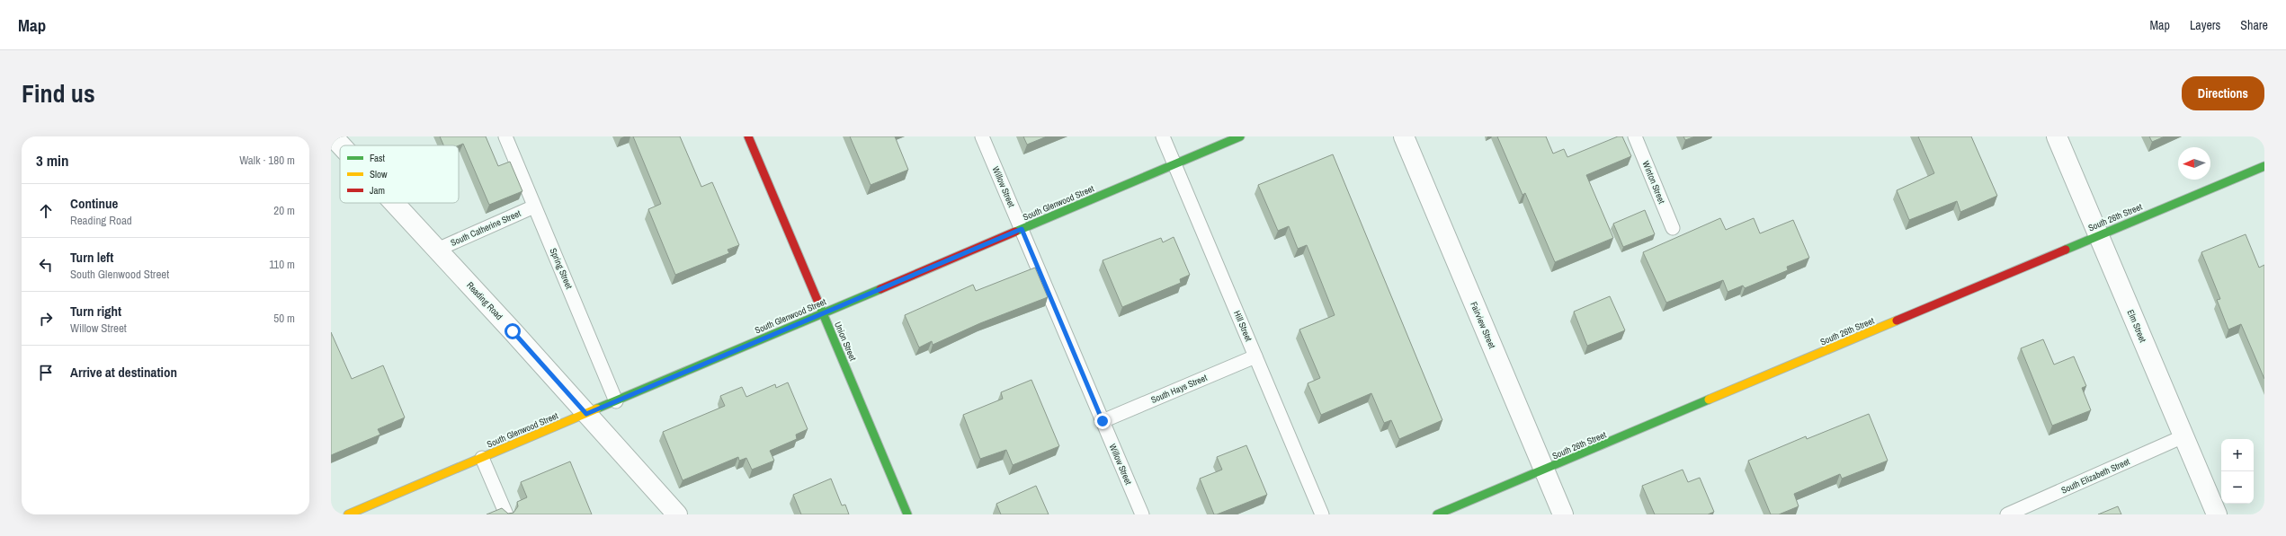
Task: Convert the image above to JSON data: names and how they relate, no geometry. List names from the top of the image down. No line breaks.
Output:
{"streets":{"street":["South Glenwood Street","South 26th Street","Reading Road","Fairview Street","Elm Street","Union Street"],"lane":["Winton Street","Willow Street","South Catherine Street","Spring Street","Hill Street","South Hays Street","South Elizabeth Street"]},"crossings":[["Willow Street","South Glenwood Street"],["Willow Street","South Hays Street"],["South Glenwood Street","Spring Street"],["South Glenwood Street","Reading Road"],["South Glenwood Street","Hill Street"],["South Glenwood Street","Union Street"],["South 26th Street","Fairview Street"],["South 26th Street","Elm Street"],["South Catherine Street","Spring Street"],["South Catherine Street","Reading Road"],["Hill Street","South Hays Street"],["Elm Street","South Elizabeth Street"]],"legend":["Fast","Slow","Jam"],"north":"left","page":{"header":"Map","nav":["Map","Layers","Share"],"title":"Find us","buttons":"Directions","heading":["3 min","Walk · 180 m"],"list":[["Continue","Reading Road","20 m"],["Turn left","South Glenwood Street","110 m"],["Turn right","Willow Street","50 m"],"Arrive at destination"],"map_buttons":["+","−"]}}
